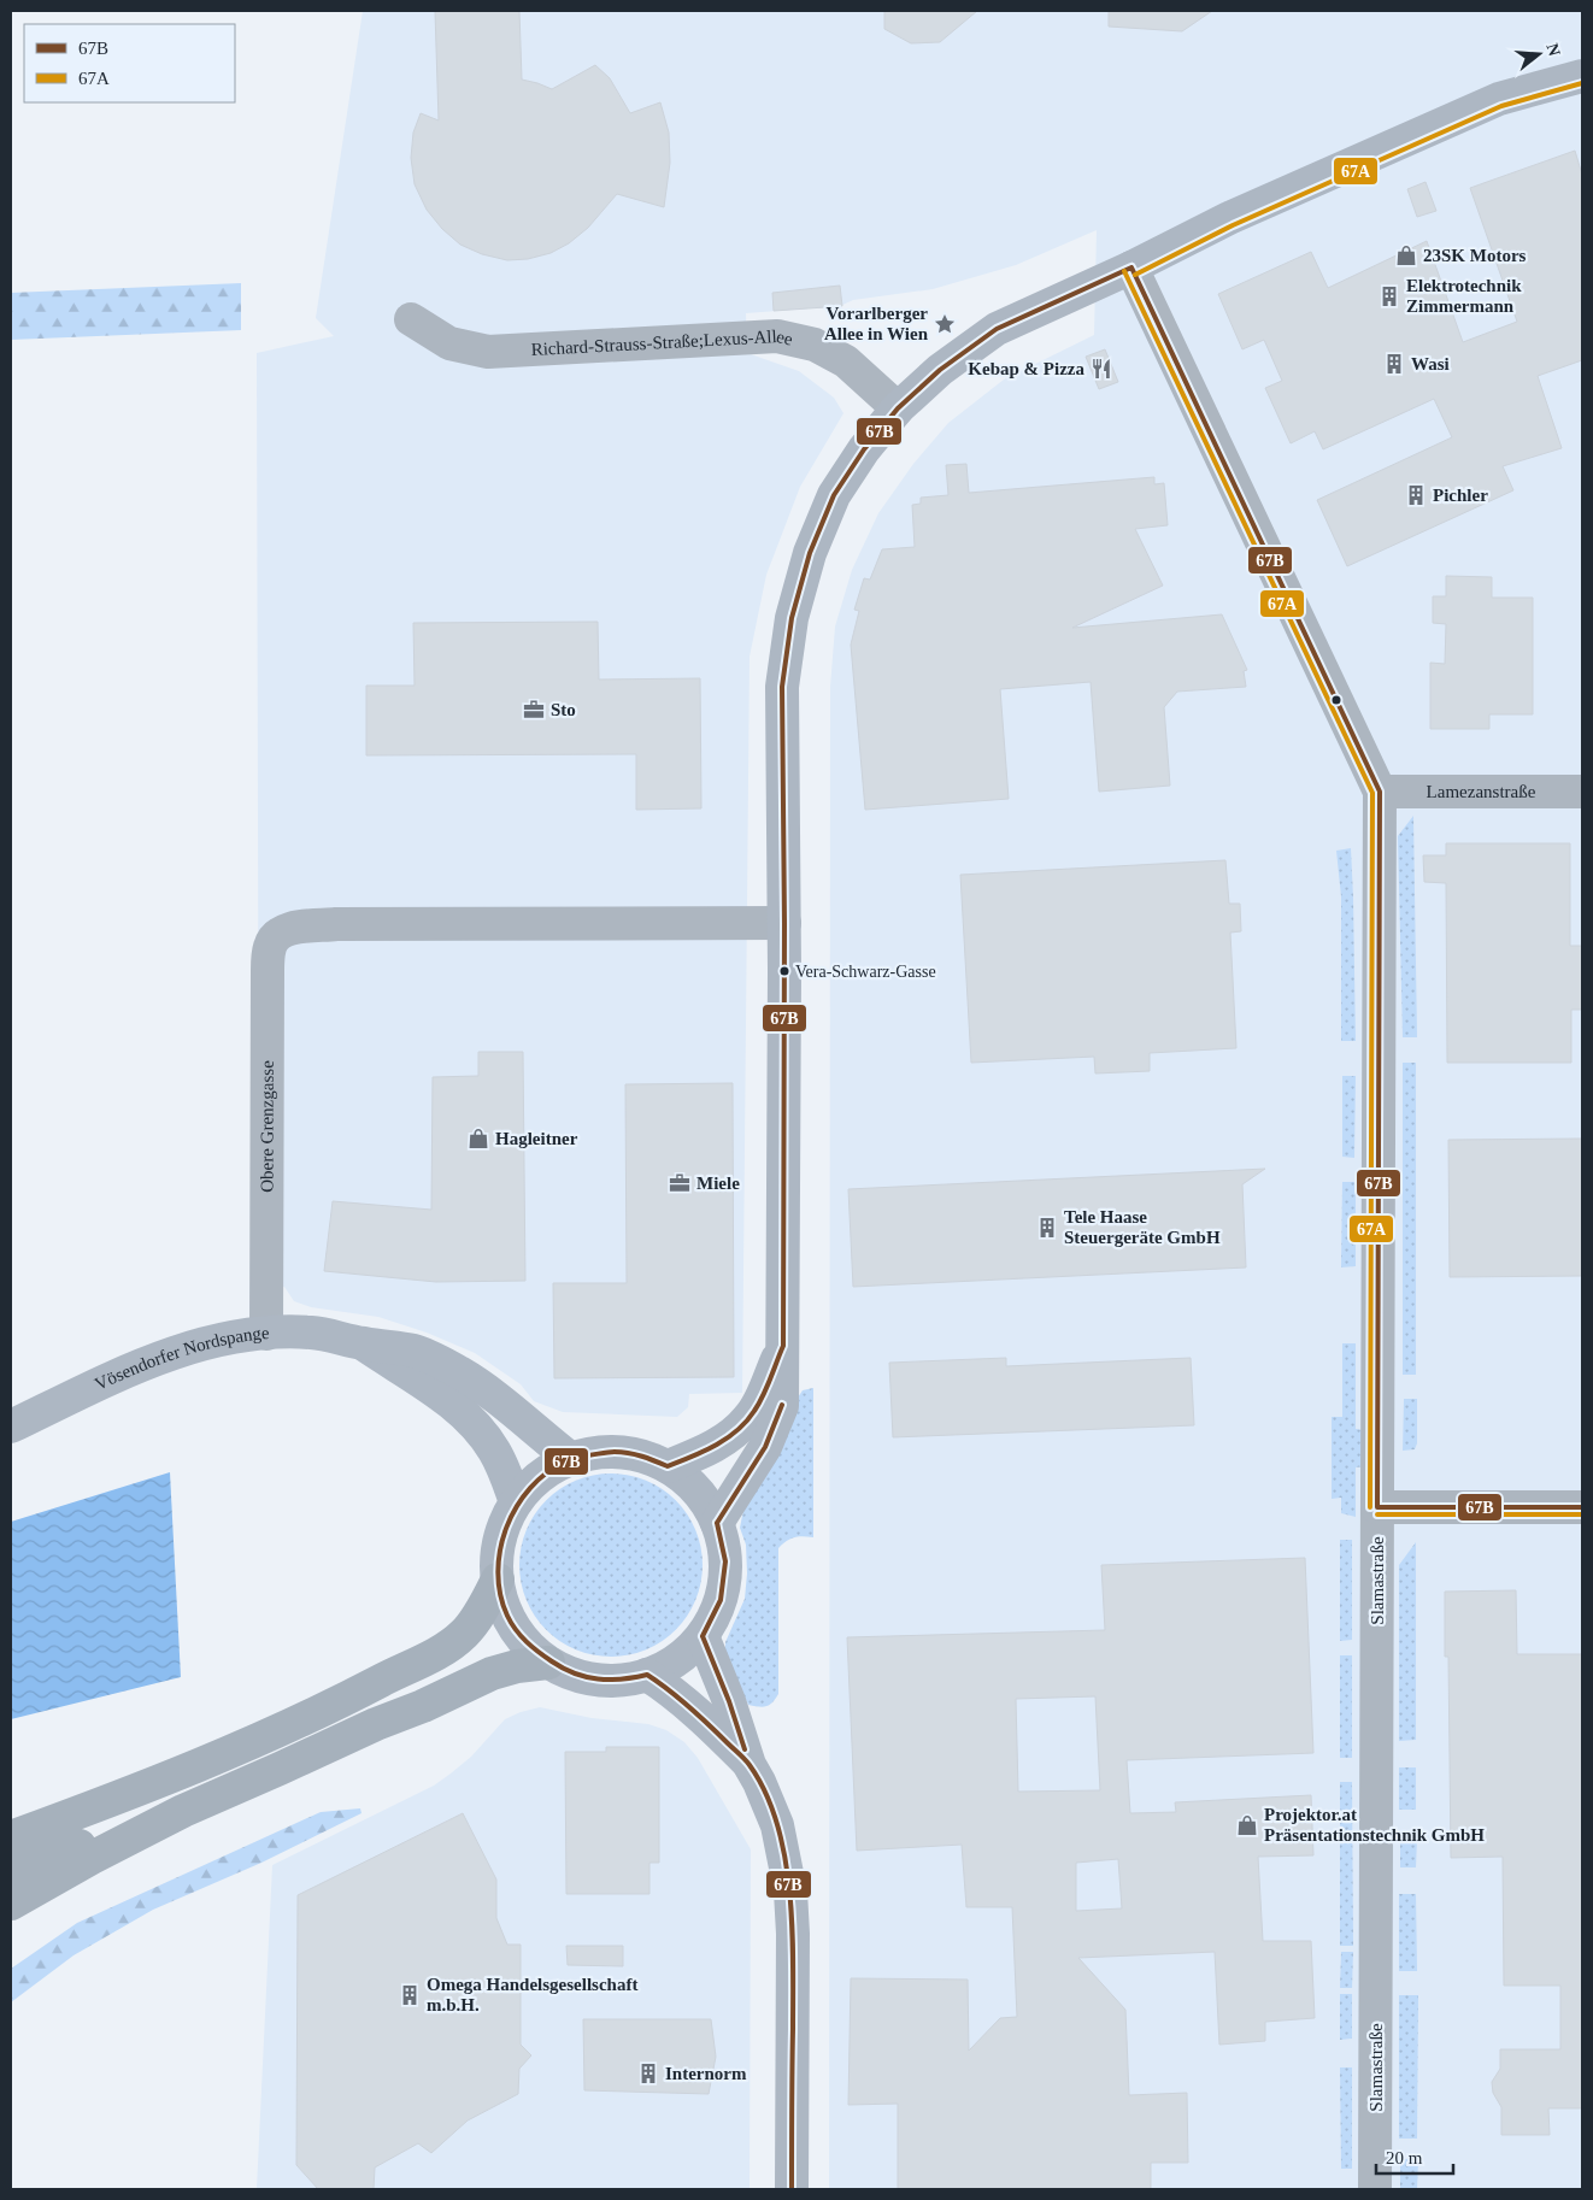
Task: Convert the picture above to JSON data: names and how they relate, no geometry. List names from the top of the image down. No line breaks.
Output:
{"streets":{"main road":["Vösendorfer Nordspange"],"street":["Richard-Strauss-Straße;Lexus-Allee","Lamezanstraße","Obere Grenzgasse","Slamastraße"]},"crossings":[["Lamezanstraße","Slamastraße"],["Obere Grenzgasse","Vösendorfer Nordspange"]],"places":{"shop":["23SK Motors","Hagleitner","Projektor.at Präsentationstechnik GmbH"],"building":["Elektrotechnik Zimmermann","Wasi","Pichler","Tele Haase Steuergeräte GmbH","Omega Handelsgesellschaft m.b.H.","Internorm"],"place":["Vorarlberger Allee in Wien"],"restaurant":["Kebap & Pizza"],"office":["Sto","Miele"],"other":["Vera-Schwarz-Gasse"]},"lines":["transit line 67A","transit line 67B"],"legend":["67B","67A"],"scale_bar":"20 m","north":"right"}
